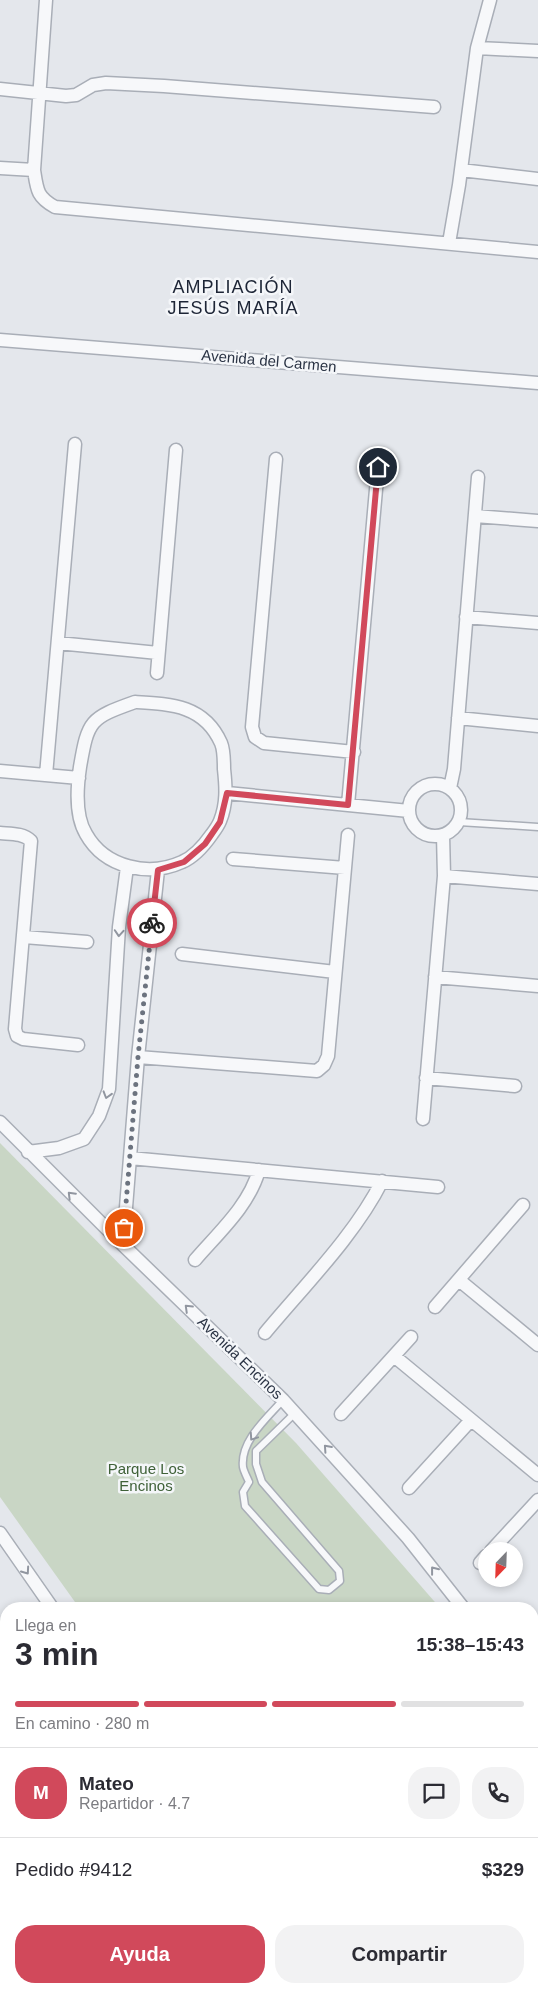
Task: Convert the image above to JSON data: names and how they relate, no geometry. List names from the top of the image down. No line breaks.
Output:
{"streets":{"street":["Avenida del Carmen","Avenida Encinos"]},"one_way":["Avenida Encinos"],"districts":["AMPLIACIÓN JESÚS MARÍA"],"parks":["Parque Los Encinos"],"north":"bottom left","page":{"heading":["3 min","Llega en","15:38–15:43"],"panel":["Mateo","Repartidor · 4.7","Pedido #9412","$329"],"bar":"En camino · 280 m","round":"M","buttons":["Ayuda","Compartir"]}}
